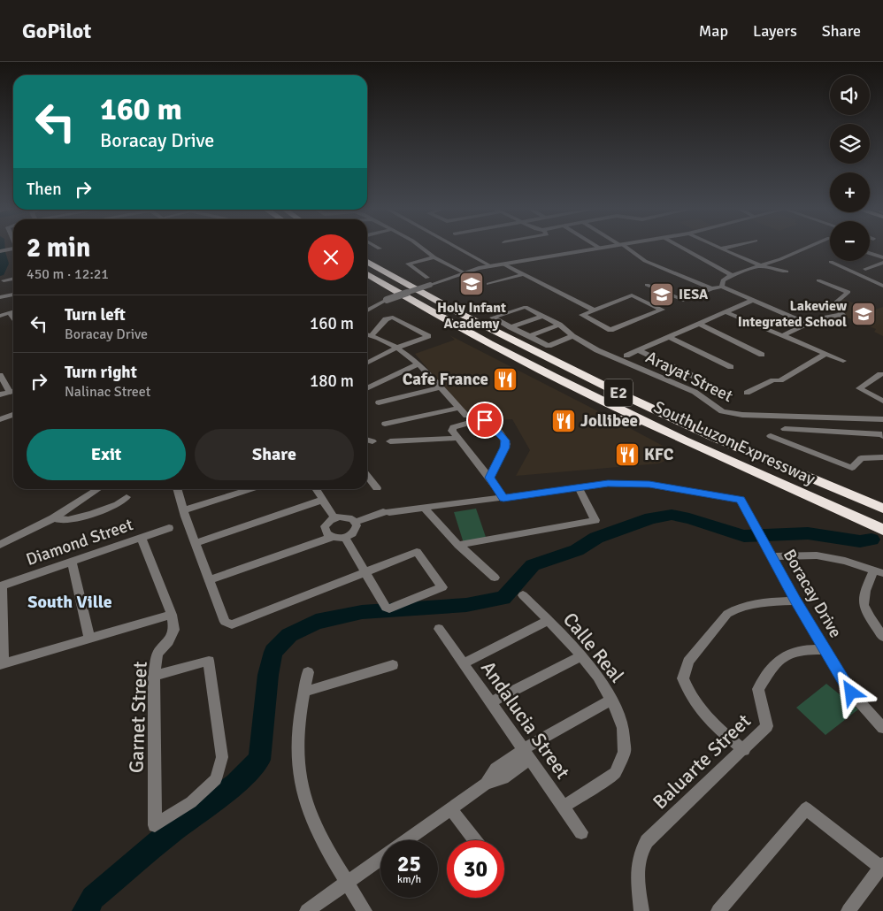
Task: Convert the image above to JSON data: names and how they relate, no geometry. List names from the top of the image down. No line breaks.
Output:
{"streets":{"highway":["E2","South Luzon Expressway"],"street":["Arayat Street","Diamond Street","Boracay Drive","Calle Real","Garnet Street","Andalucia Street","Baluarte Street"]},"crossings":[["Boracay Drive","Baluarte Street"],["Calle Real","Andalucia Street"]],"districts":["South Ville"],"places":{"school or university":["Holy Infant Academy","IESA","Lakeview Integrated School"],"restaurant":["Cafe France","Jollibee","KFC"]},"page":{"header":"GoPilot","nav":["Map","Layers","Share"],"map_buttons":["+","−"],"turn":["160 m","Boracay Drive"],"then":"Then","heading":["2 min","450 m · 12:21"],"list":[{"name":"Turn left","note":"Boracay Drive","value":"160 m"},{"name":"Turn right","note":"Nalinac Street","value":"180 m"}],"buttons":["Exit","Share"],"speed":"25 km/h","limit":"30"}}
